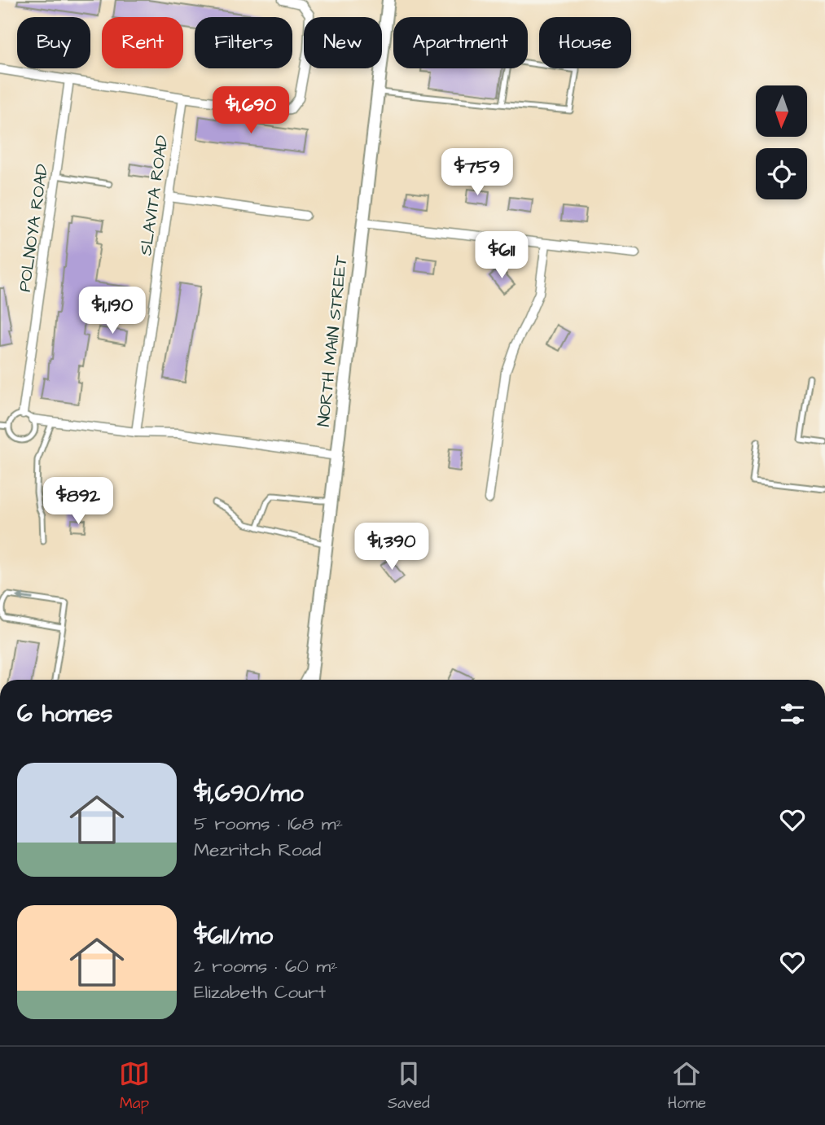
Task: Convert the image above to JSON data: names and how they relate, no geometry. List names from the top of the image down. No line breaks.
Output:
{"streets":{"main road":["NORTH MAIN STREET"],"street":["SLAVITA ROAD","POLNOYA ROAD"]},"north":"bottom","page":{"chip":["Buy","Rent","Filters","New","Apartment","House"],"price":["$1,690","$759","$611","$1,190","$892","$1,390"],"heading":"6 homes","list":[{"name":"$1,690/mo","note":"5 rooms · 168 m² · Mezritch Road"},{"name":"$611/mo","note":"2 rooms · 60 m² · Elizabeth Court"}],"tabs":["Map","Saved","Home"]}}
